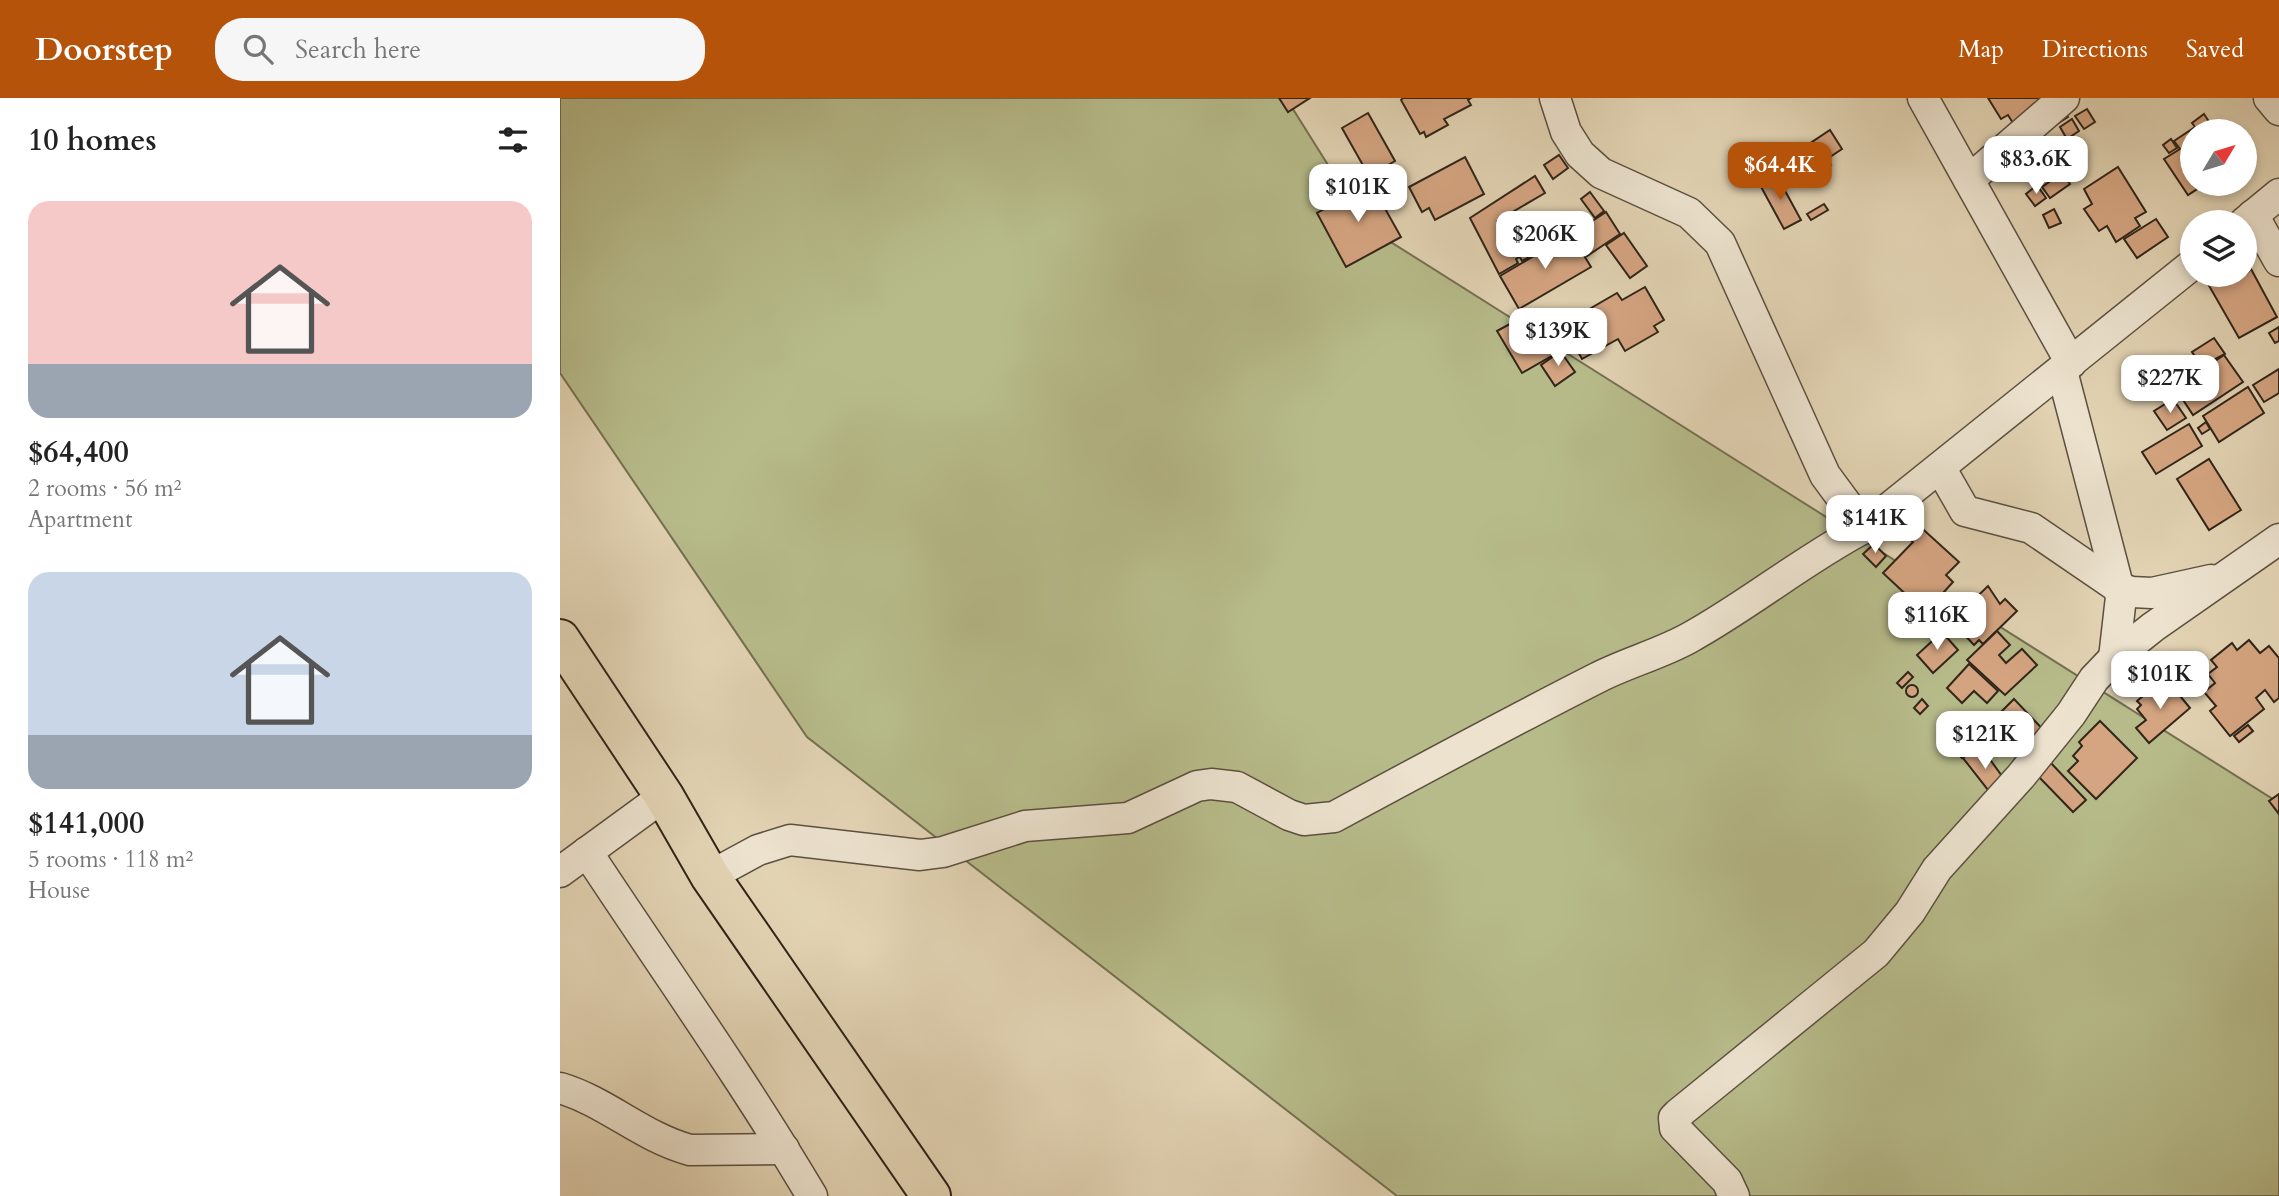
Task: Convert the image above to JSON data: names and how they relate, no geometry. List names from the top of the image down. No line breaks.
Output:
{"north":"top right","page":{"header":"Doorstep","search":"Search here","nav":["Map","Directions","Saved"],"heading":"10 homes","price":["$83.6K","$64.4K","$101K","$206K","$139K","$227K","$141K","$116K","$101K","$121K"],"list":[{"name":"$64,400","note":"2 rooms · 56 m² · Apartment"},{"name":"$141,000","note":"5 rooms · 118 m² · House"}]}}
